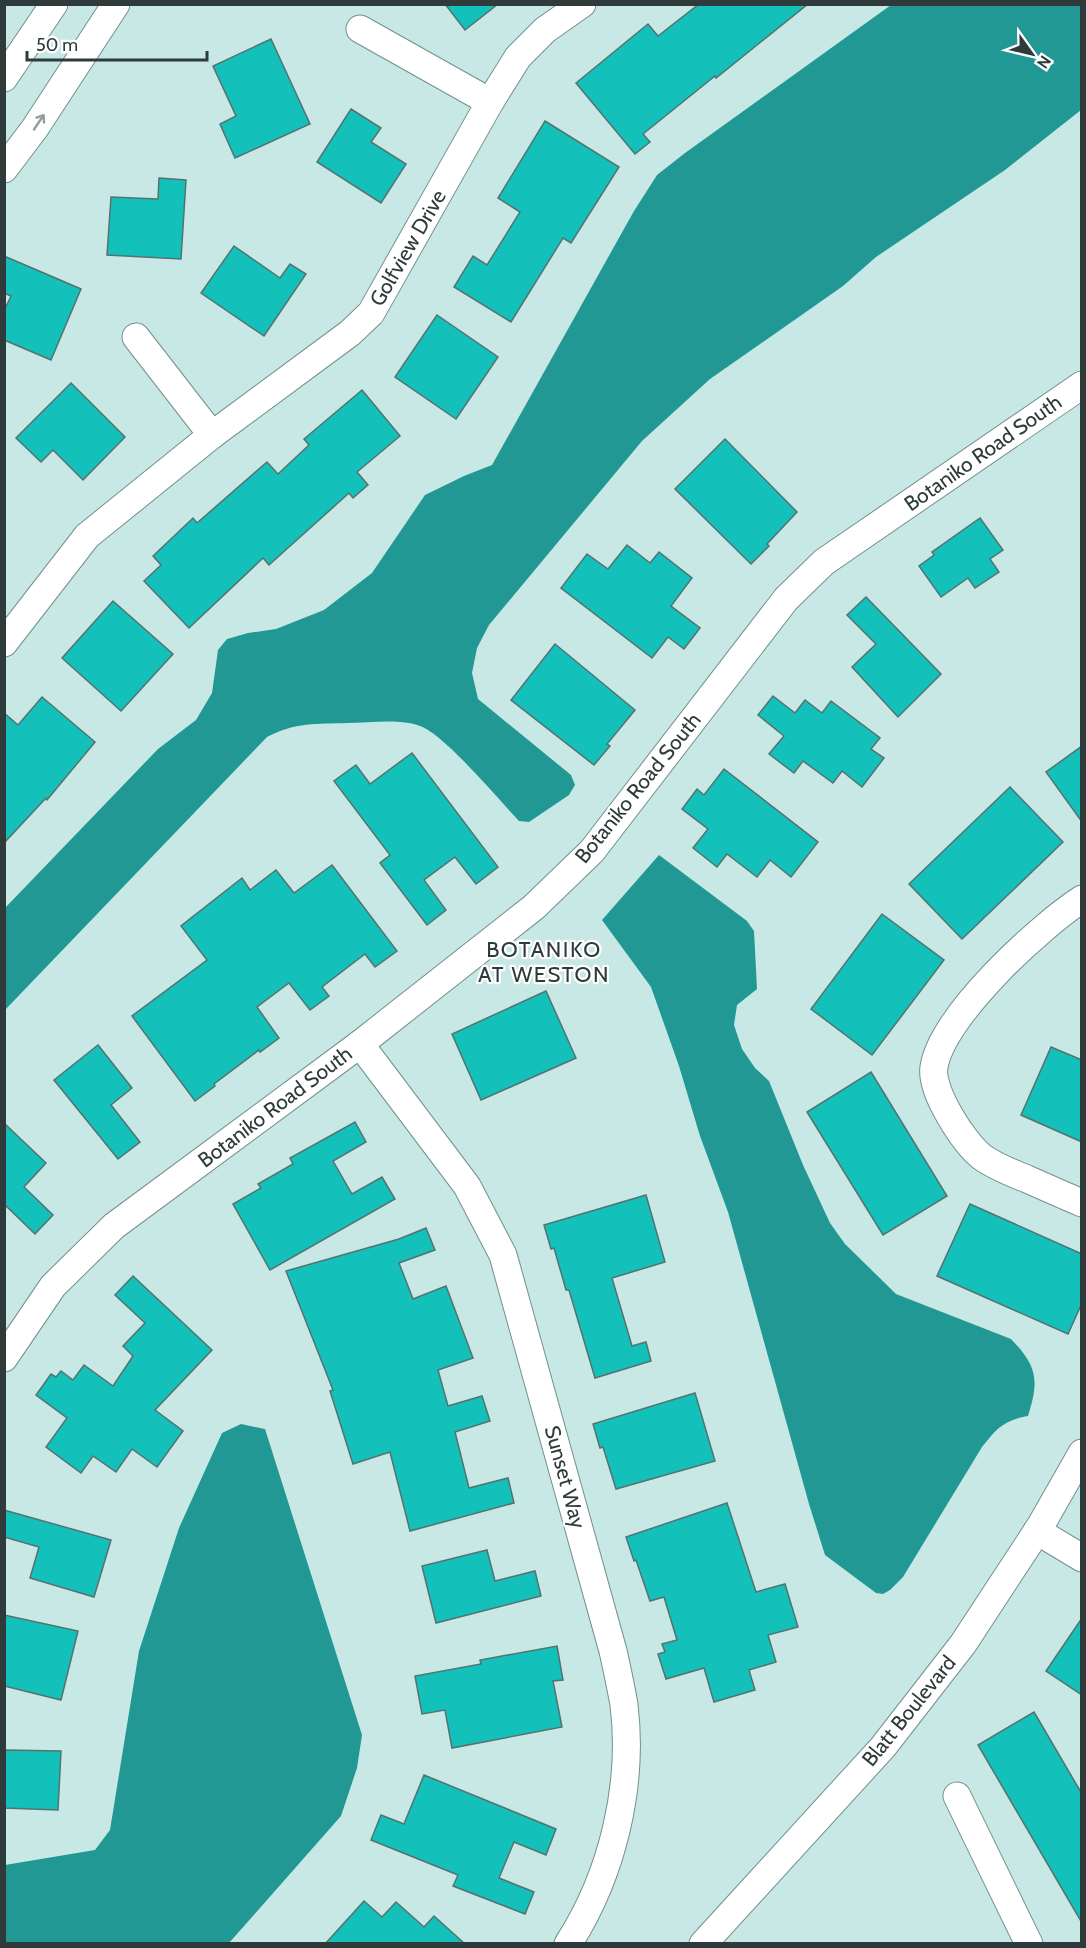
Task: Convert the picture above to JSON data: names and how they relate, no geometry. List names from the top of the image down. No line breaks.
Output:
{"streets":{"street":["Golfview Drive","Botaniko Road South","Sunset Way","Blatt Boulevard"]},"crossings":[["Botaniko Road South","Sunset Way"]],"districts":["BOTANIKO AT WESTON"],"scale_bar":"50 m","north":"bottom right"}
